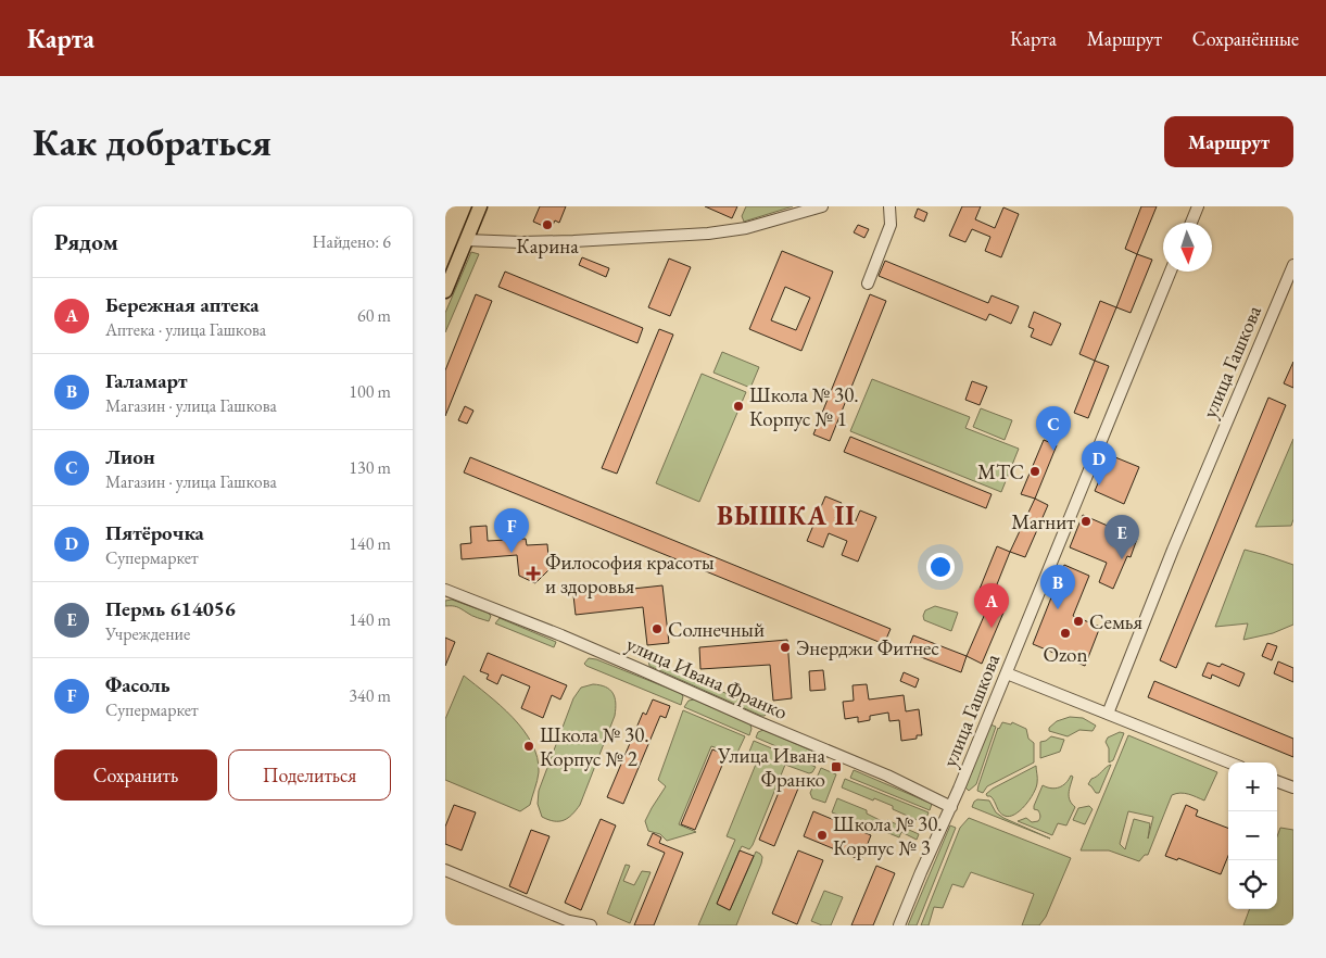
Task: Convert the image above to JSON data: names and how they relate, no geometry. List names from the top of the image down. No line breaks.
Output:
{"streets":{"street":["улица Гашкова","улица Ивана Франко"]},"crossings":[["улица Гашкова","улица Ивана Франко"]],"districts":["ВЫШКА II"],"places":{"other":["Карина","Школа № 30. Корпус № 1","МТС","Магнит","Семья","Солнечный","Ozon","Энерджи Фитнес","Школа № 30. Корпус № 2","Школа № 30. Корпус № 3"],"health":["Философия красоты и здоровья"],"transit":["Улица Ивана Франко"]},"north":"bottom","page":{"header":"Карта","nav":["Карта","Маршрут","Сохранённые"],"buttons":["Маршрут",["Сохранить","Поделиться"]],"title":"Как добраться","heading":["Рядом","Найдено: 6"],"list":[{"mark":"A","name":"Бережная аптека","note":"Аптека · улица Гашкова","value":"60 m"},{"mark":"B","name":"Галамарт","note":"Магазин · улица Гашкова","value":"100 m"},{"mark":"C","name":"Лион","note":"Магазин · улица Гашкова","value":"130 m"},{"mark":"D","name":"Пятёрочка","note":"Супермаркет","value":"140 m"},{"mark":"E","name":"Пермь 614056","note":"Учреждение","value":"140 m"},{"mark":"F","name":"Фасоль","note":"Супермаркет","value":"340 m"}],"pins":["C","D","F","E","B","A"],"map_buttons":["+","−"]}}
